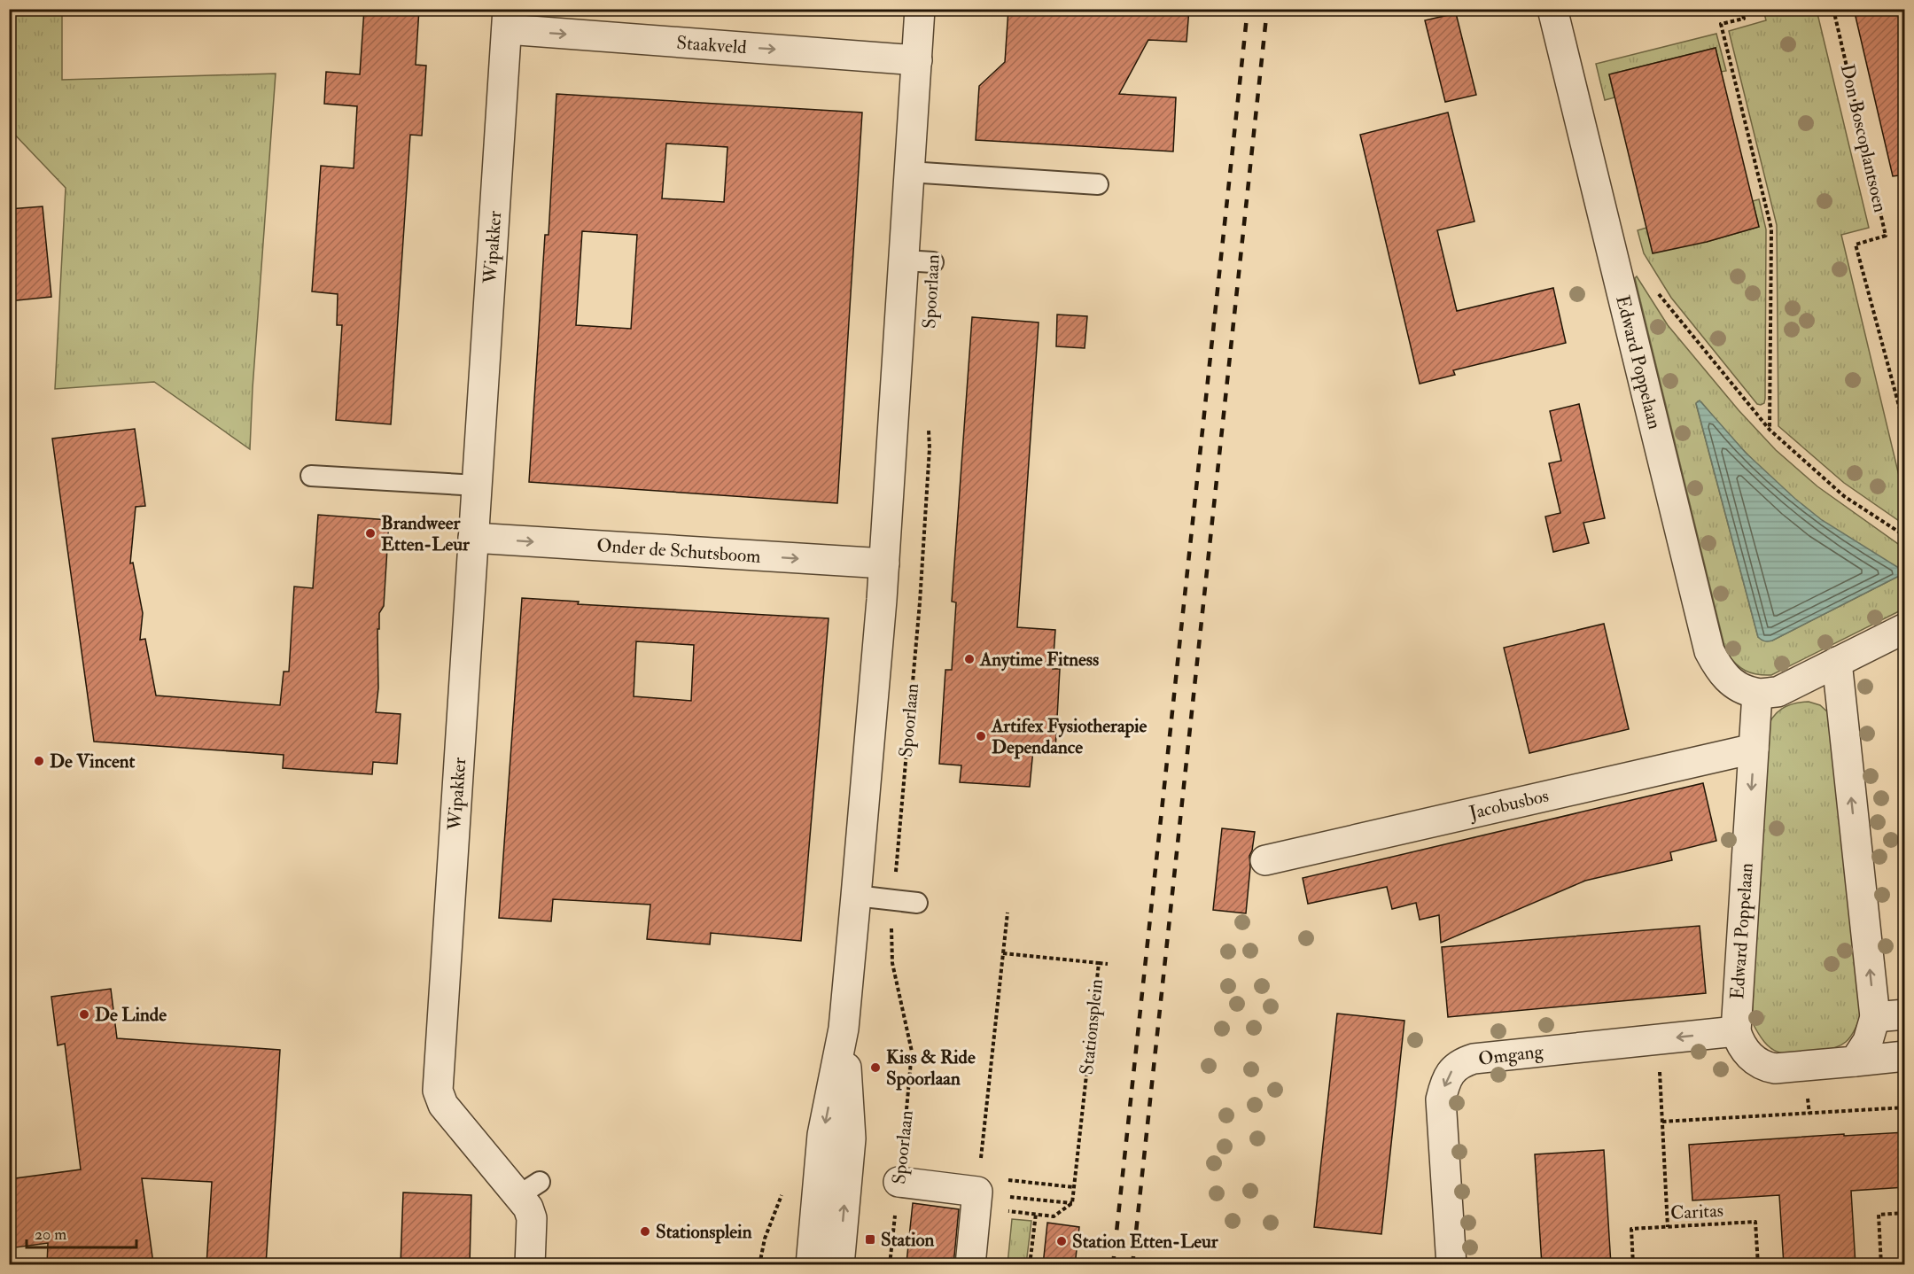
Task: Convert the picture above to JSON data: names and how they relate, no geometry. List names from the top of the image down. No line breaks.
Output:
{"streets":{"street":["Staakveld","Wipakker","Spoorlaan","Edward Poppelaan","Onder de Schutsboom","Jacobusbos","Omgang"],"path":["Don Boscoplantsoen","Stationsplein","Caritas"]},"crossings":[["Staakveld","Wipakker"],["Staakveld","Spoorlaan"],["Wipakker","Onder de Schutsboom"],["Spoorlaan","Onder de Schutsboom"],["Edward Poppelaan","Jacobusbos"],["Edward Poppelaan","Omgang"]],"one_way":["Staakveld","Onder de Schutsboom"],"places":{"other":["Brandweer Etten-Leur","Anytime Fitness","Artifex Fysiotherapie Dependance","De Vincent","De Linde","Kiss & Ride Spoorlaan","Stationsplein","Station Etten-Leur"],"transit":["Station"]},"scale_bar":"20 m"}
